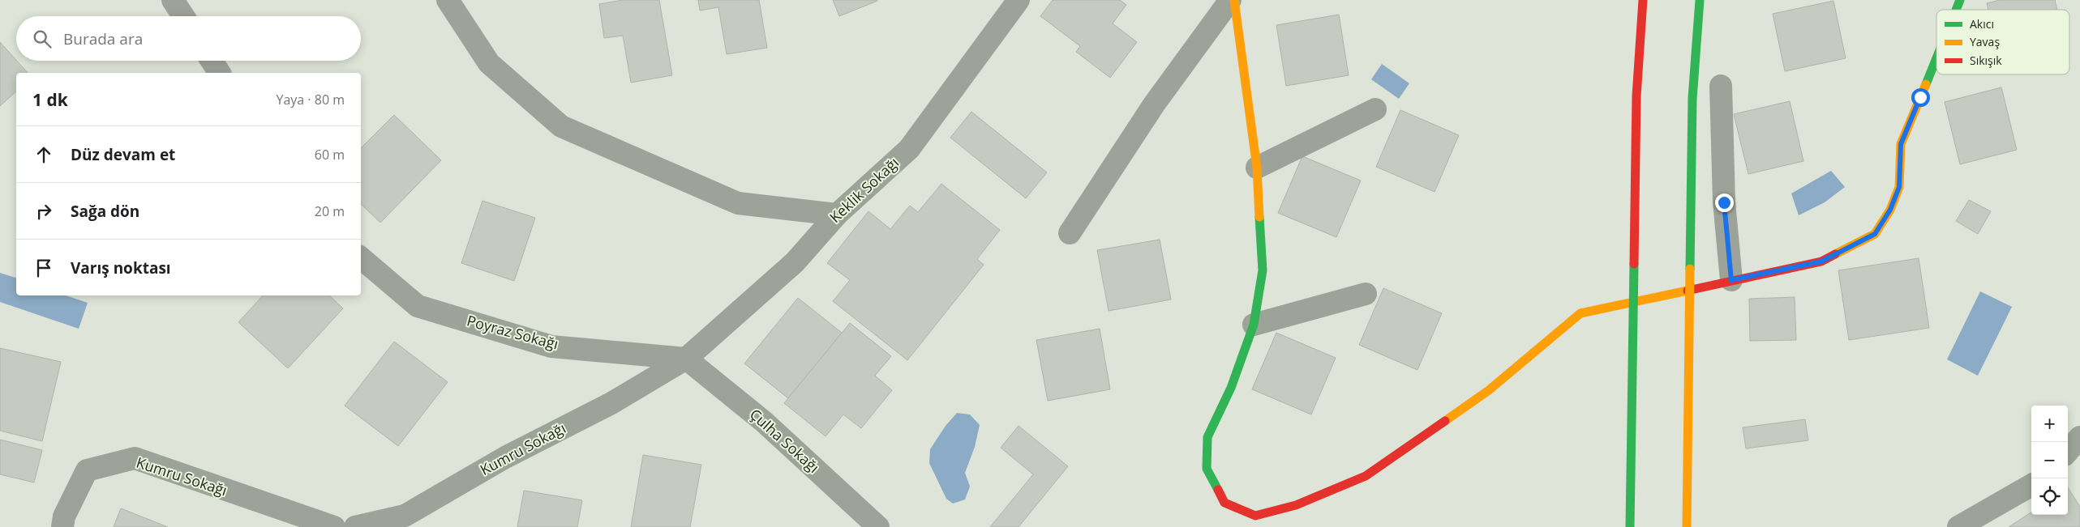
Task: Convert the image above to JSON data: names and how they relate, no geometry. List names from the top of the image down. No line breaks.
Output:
{"streets":{"street":["Keklik Sokağı","Poyraz Sokağı","Çulha Sokağı","Kumru Sokağı"]},"crossings":[["Keklik Sokağı","Poyraz Sokağı"],["Keklik Sokağı","Çulha Sokağı"],["Keklik Sokağı","Kumru Sokağı"],["Poyraz Sokağı","Çulha Sokağı"],["Poyraz Sokağı","Kumru Sokağı"],["Çulha Sokağı","Kumru Sokağı"]],"legend":["Akıcı","Yavaş","Sıkışık"],"page":{"search":"Burada ara","heading":["1 dk","Yaya · 80 m"],"list":[["Düz devam et","60 m"],["Sağa dön","20 m"],"Varış noktası"],"map_buttons":["+","−"]}}
